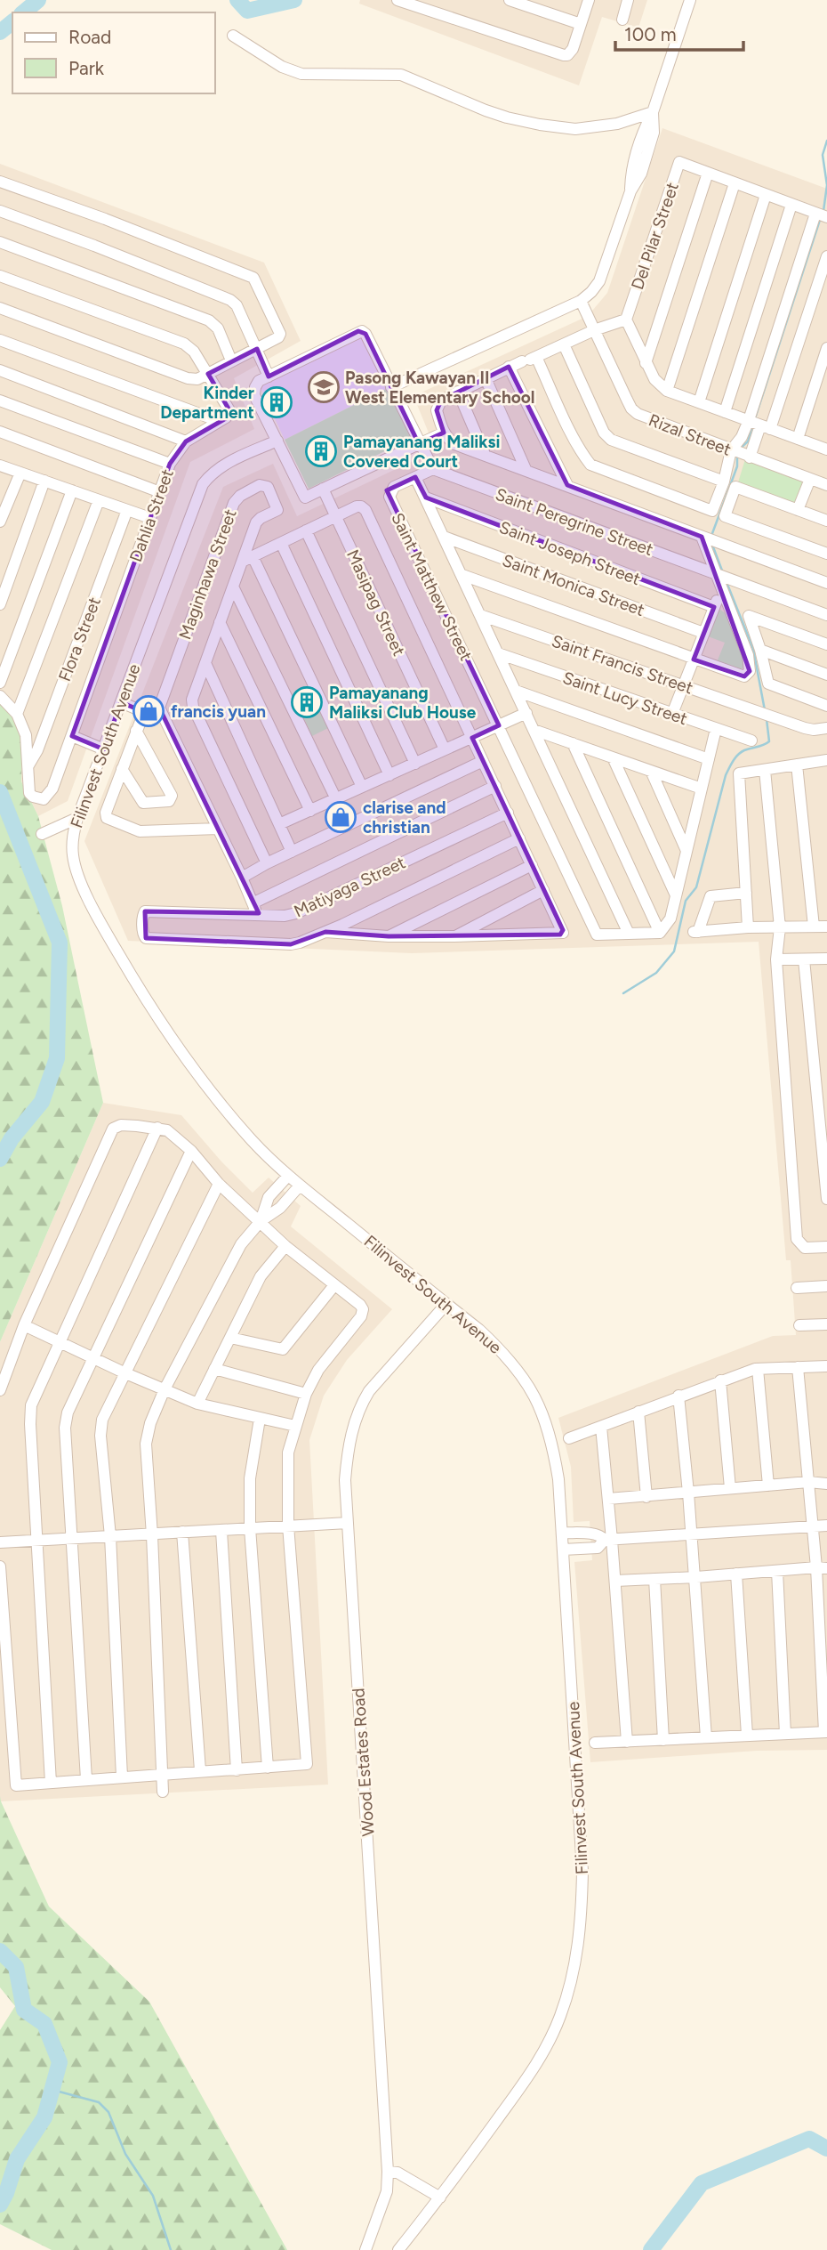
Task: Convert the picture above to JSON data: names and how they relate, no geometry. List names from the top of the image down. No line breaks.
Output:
{"streets":{"street":["Del Pilar Street","Rizal Street","Dahlia Street","Saint Peregrine Street","Saint Joseph Street","Maginhawa Street","Saint Monica Street","Saint Matthew Street","Masipag Street","Flora Street","Saint Francis Street","Saint Lucy Street","Filinvest South Avenue","Matiyaga Street","Wood Estates Road"]},"crossings":[["Dahlia Street","Flora Street"],["Saint Peregrine Street","Saint Matthew Street"],["Filinvest South Avenue","Wood Estates Road"]],"places":{"school or university":["Pasong Kawayan II West Elementary School"],"building":["Kinder Department","Pamayanang Maliksi Covered Court","Pamayanang Maliksi Club House"],"shop":["francis yuan","clarise and christian"]},"legend":["Road","Park"],"scale_bar":"100 m"}
